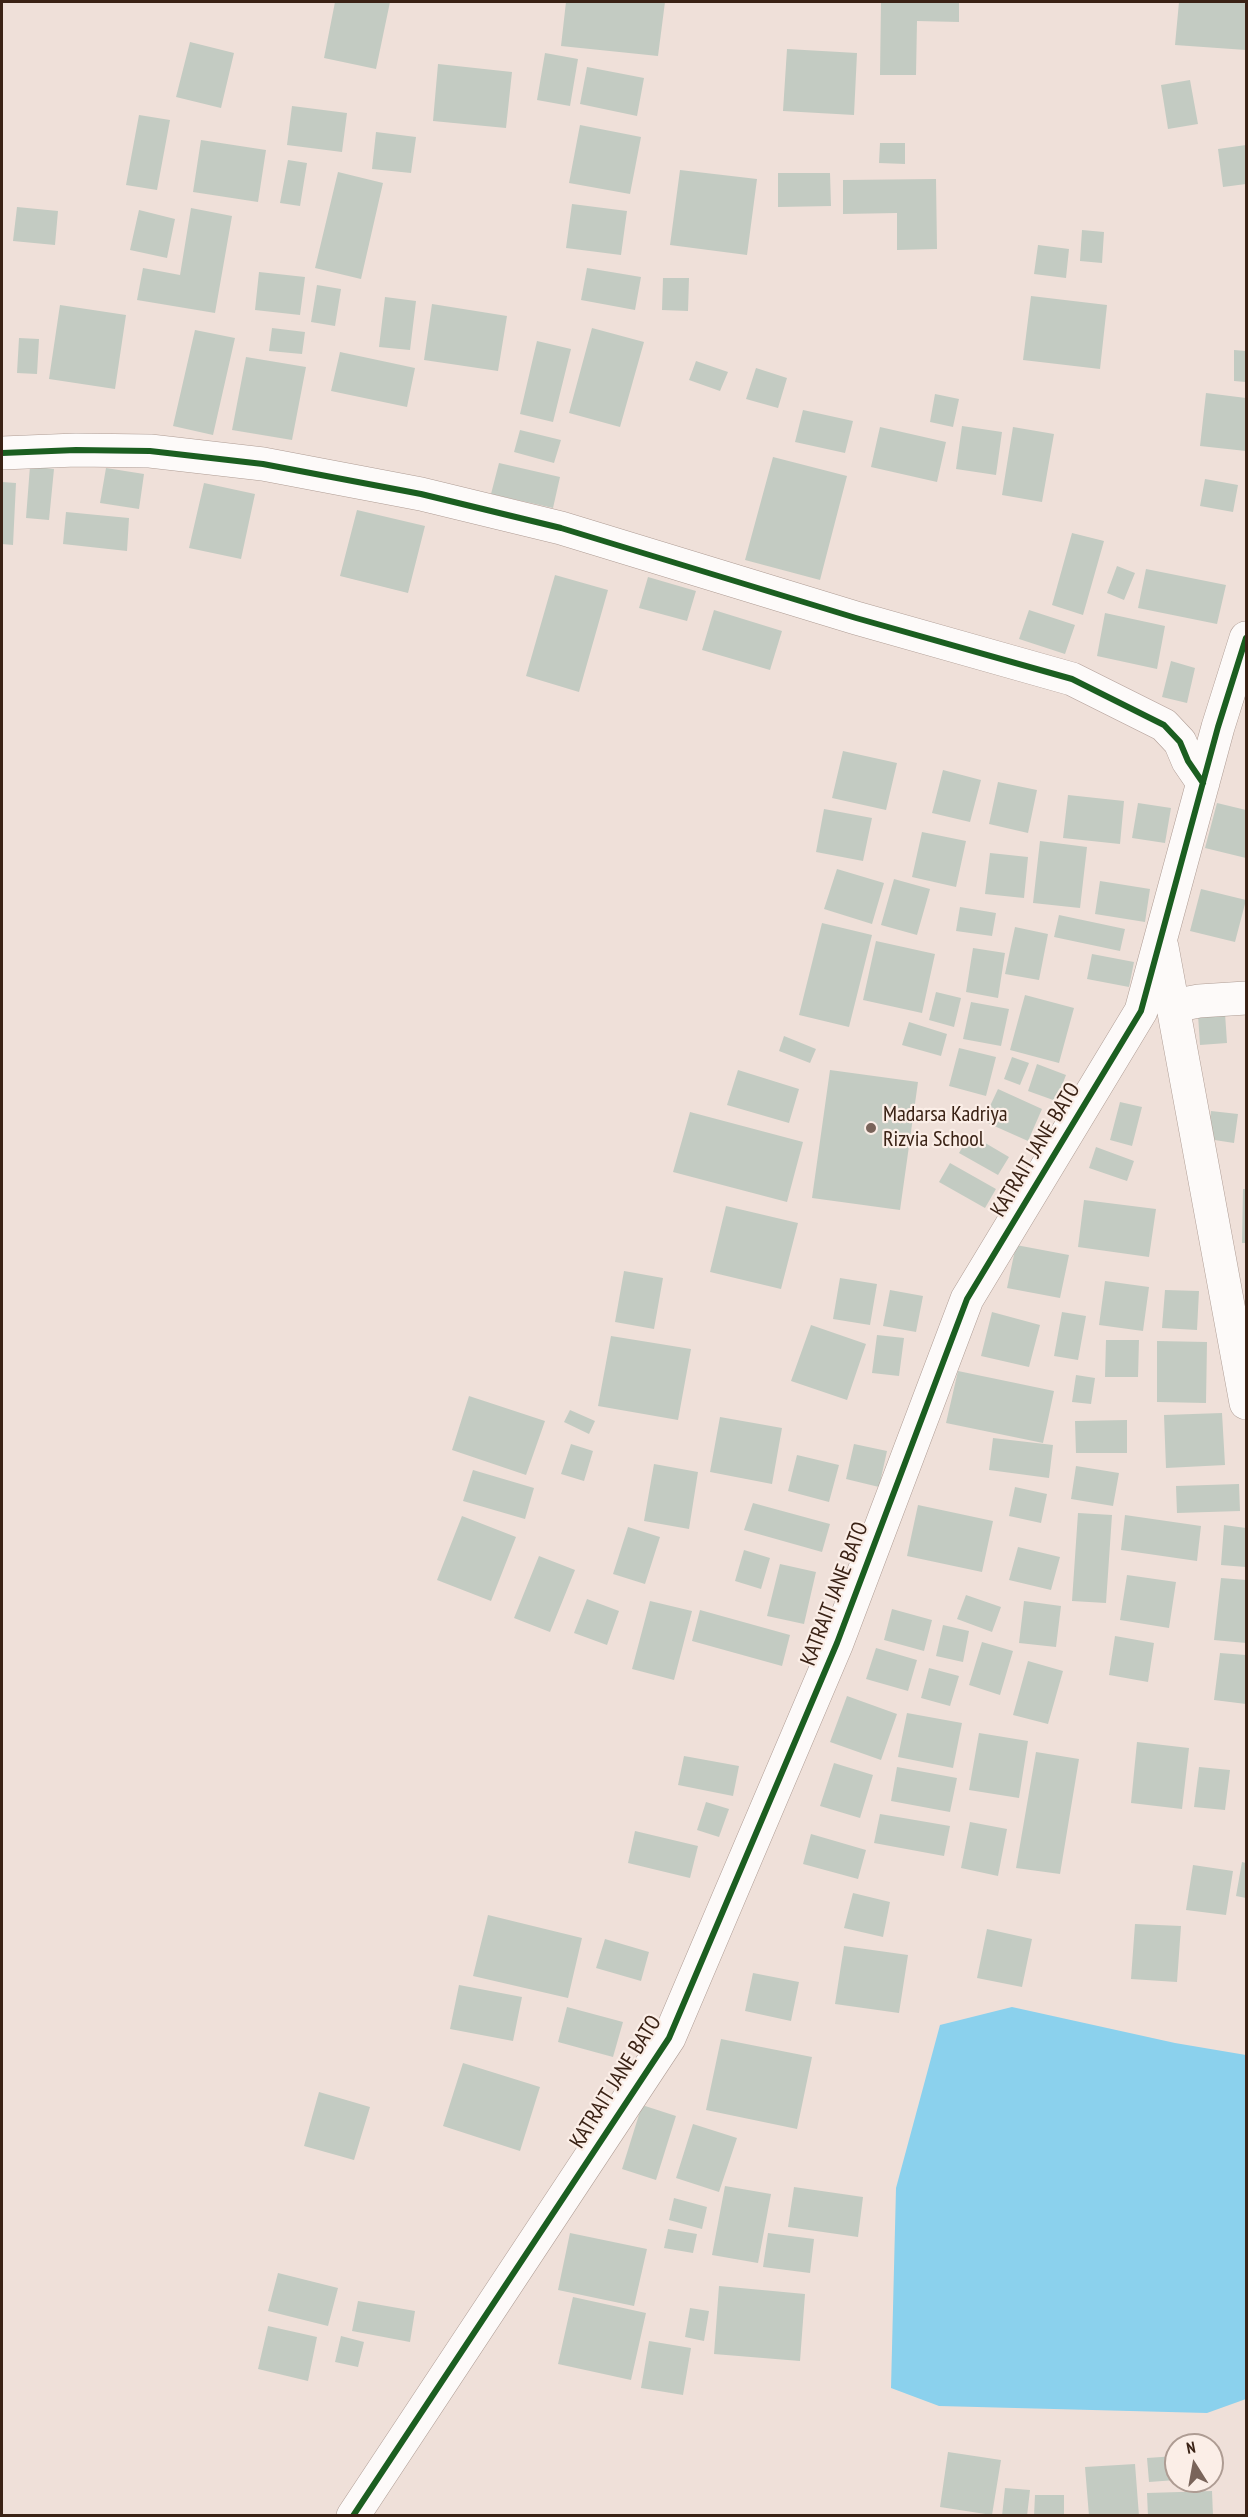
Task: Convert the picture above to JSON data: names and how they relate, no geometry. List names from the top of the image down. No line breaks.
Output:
{"streets":{"street":["KATRAIT JANE BATO"]},"places":["Madarsa Kadriya Rizvia School"],"north":"top"}
